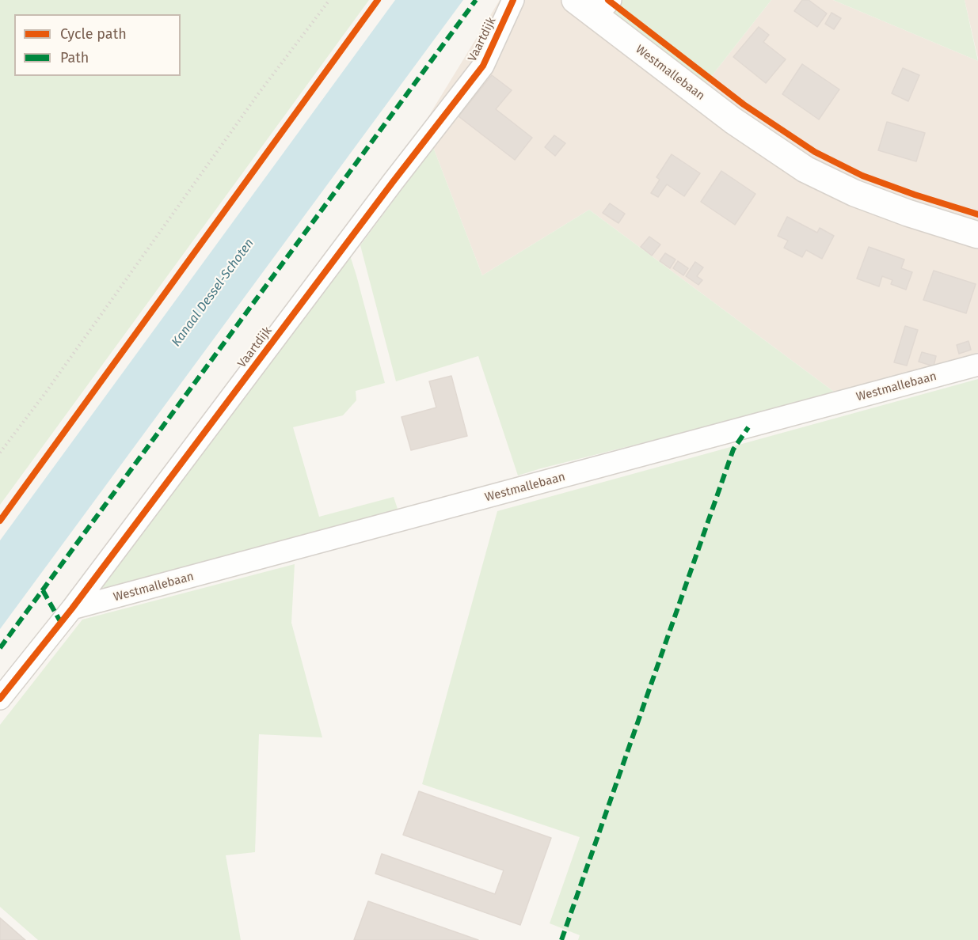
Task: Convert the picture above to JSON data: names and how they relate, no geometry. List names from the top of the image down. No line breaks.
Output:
{"streets":{"street":["Vaartdijk","Westmallebaan"]},"crossings":[["Vaartdijk","Westmallebaan"]],"water":["Kanaal Dessel-Schoten"],"legend":["Cycle path","Path"]}
